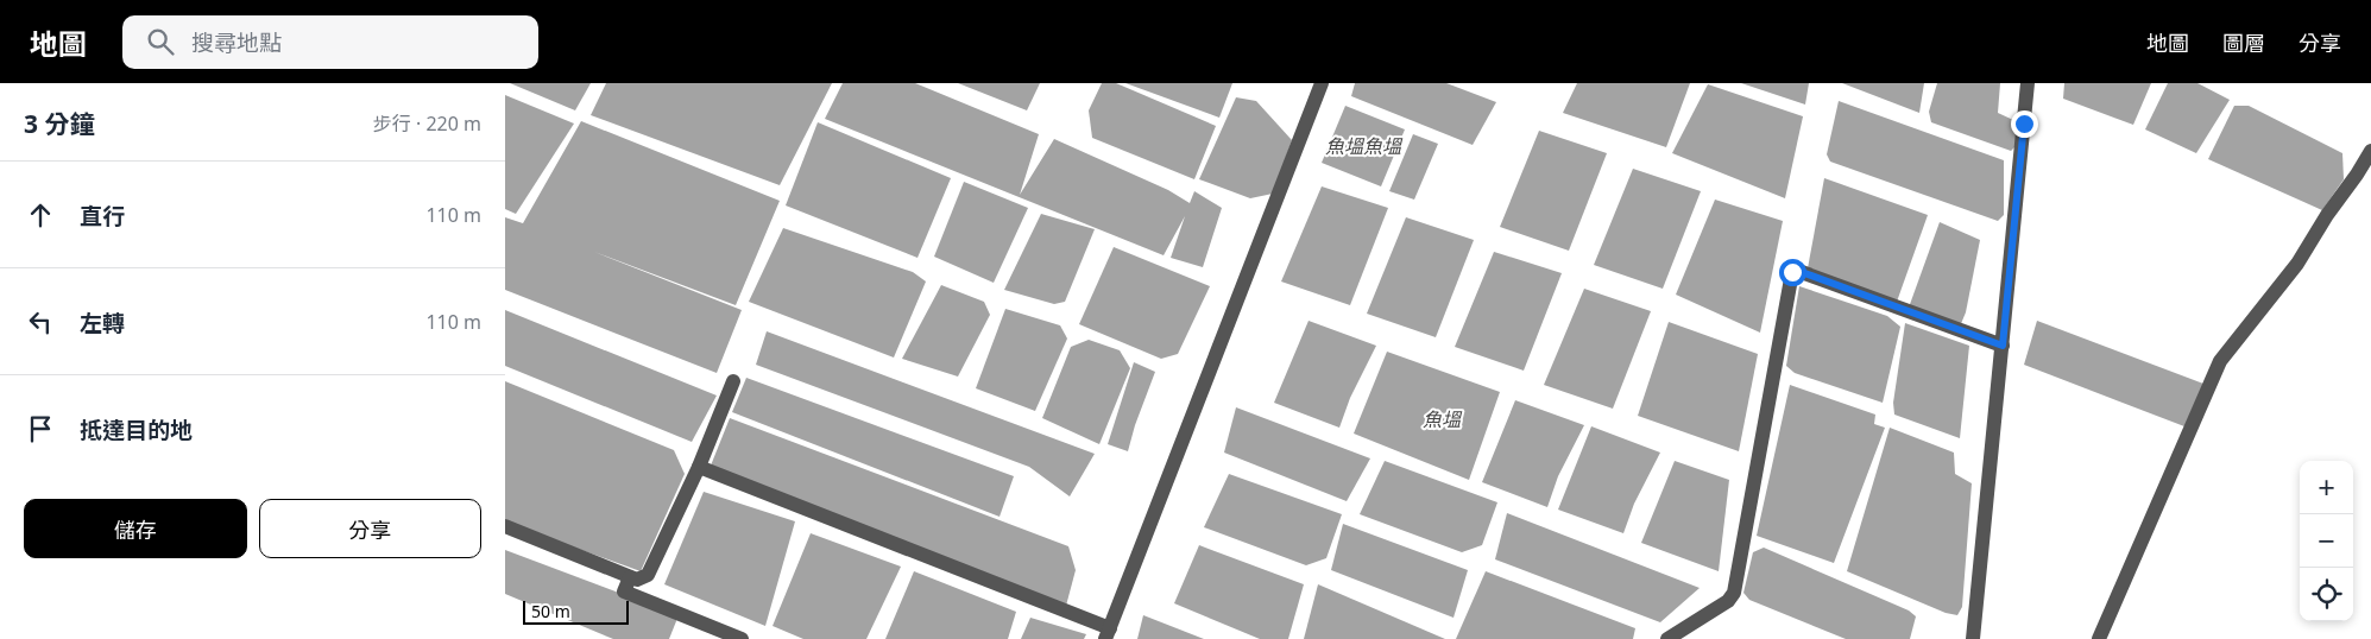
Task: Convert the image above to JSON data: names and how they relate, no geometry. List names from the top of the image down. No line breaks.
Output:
{"water":["魚塭魚塭","魚塭"],"scale_bar":"50 m","page":{"header":"地圖","search":"搜尋地點","nav":["地圖","圖層","分享"],"heading":["3 分鐘","步行 · 220 m"],"list":[["直行","110 m"],["左轉","110 m"],"抵達目的地"],"map_buttons":["+","−"],"buttons":["儲存","分享"],"scale":"50 m"}}
